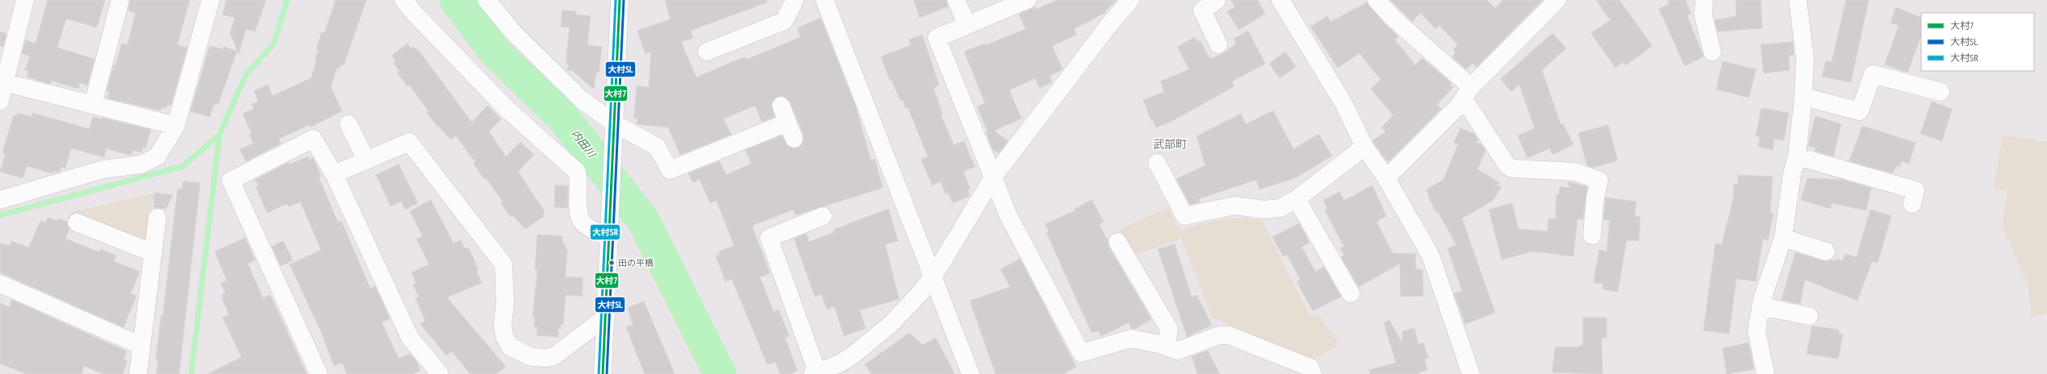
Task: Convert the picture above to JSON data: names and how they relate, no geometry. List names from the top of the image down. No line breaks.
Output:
{"districts":["武部町"],"water":["内田川"],"places":["田の平橋"],"lines":["transit line 大村7","transit line 大村SL","transit line 大村SR"],"legend":["大村7","大村SL","大村SR"]}
